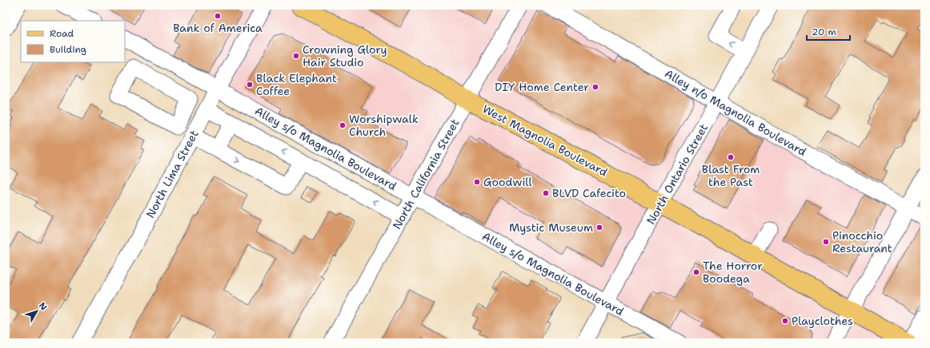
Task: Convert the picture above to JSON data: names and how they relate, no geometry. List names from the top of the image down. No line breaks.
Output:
{"streets":{"main road":["West Magnolia Boulevard"],"street":["Alley n/o Magnolia Boulevard","Alley s/o Magnolia Boulevard","North Lima Street","North California Street","North Ontario Street"]},"crossings":[["Alley n/o Magnolia Boulevard","North Ontario Street"],["West Magnolia Boulevard","North California Street"],["West Magnolia Boulevard","North Ontario Street"],["Alley s/o Magnolia Boulevard","North Lima Street"],["Alley s/o Magnolia Boulevard","North California Street"],["Alley s/o Magnolia Boulevard","North Ontario Street"]],"places":["Bank of America","Crowning Glory Hair Studio","Black Elephant Coffee","DIY Home Center","Worshipwalk Church","Blast From the Past","Goodwill","BLVD Cafecito","Mystic Museum","Pinocchio Restaurant","The Horror Boodega","Playclothes"],"legend":["Road","Building"],"scale_bar":"20 m","north":"top right"}
